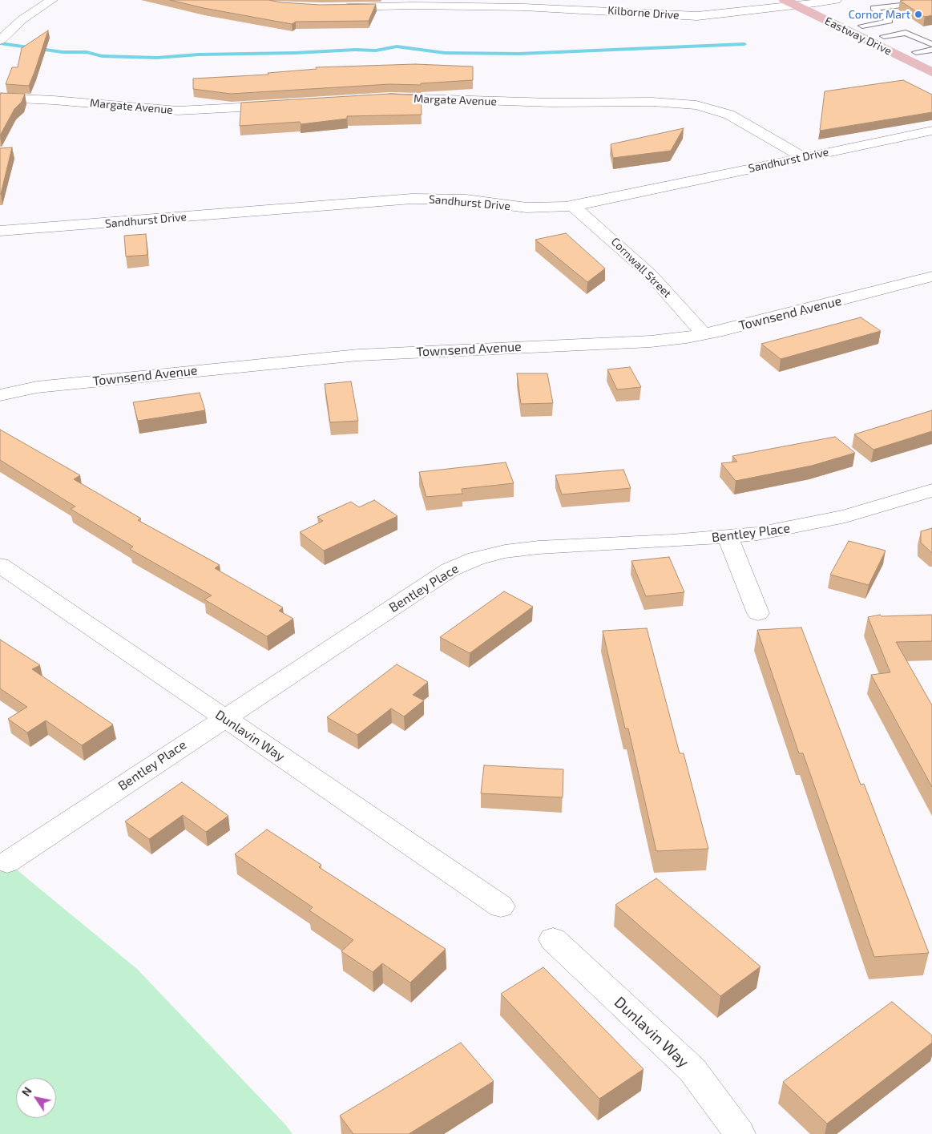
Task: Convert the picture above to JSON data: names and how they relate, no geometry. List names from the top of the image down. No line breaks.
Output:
{"streets":{"main road":["Eastway Drive"],"street":["Kilborne Drive","Margate Avenue","Sandhurst Drive","Cornwall Street","Townsend Avenue","Bentley Place","Dunlavin Way"]},"crossings":[["Kilborne Drive","Eastway Drive"],["Margate Avenue","Sandhurst Drive"],["Sandhurst Drive","Cornwall Street"],["Cornwall Street","Townsend Avenue"],["Bentley Place","Dunlavin Way"]],"places":["Cornor Mart"],"north":"top left"}
